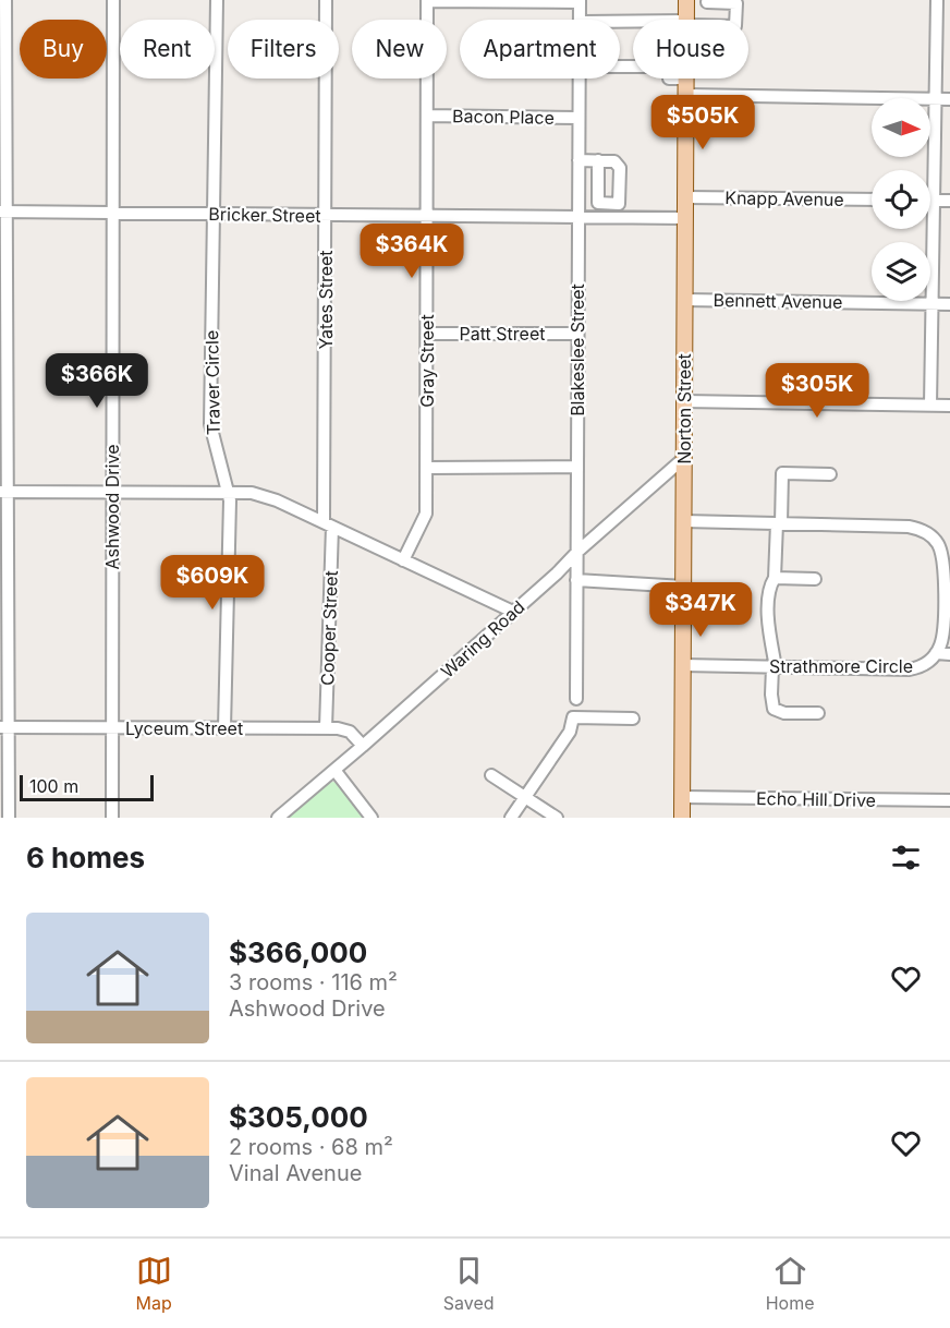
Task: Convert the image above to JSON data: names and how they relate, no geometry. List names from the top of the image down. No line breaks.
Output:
{"streets":{"main road":["Norton Street"],"street":["Bacon Place","Knapp Avenue","Bricker Street","Yates Street","Bennett Avenue","Patt Street","Blakeslee Street","Gray Street","Traver Circle","Ashwood Drive","Cooper Street","Waring Road","Strathmore Circle","Lyceum Street","Echo Hill Drive"]},"crossings":[["Bacon Place","Blakeslee Street"],["Bacon Place","Gray Street"],["Knapp Avenue","Norton Street"],["Bricker Street","Yates Street"],["Bricker Street","Blakeslee Street"],["Bricker Street","Gray Street"],["Bricker Street","Traver Circle"],["Bricker Street","Norton Street"],["Bricker Street","Ashwood Drive"],["Yates Street","Cooper Street"],["Bennett Avenue","Norton Street"],["Patt Street","Blakeslee Street"],["Patt Street","Gray Street"],["Blakeslee Street","Waring Road"],["Traver Circle","Lyceum Street"],["Norton Street","Waring Road"],["Norton Street","Strathmore Circle"],["Norton Street","Echo Hill Drive"],["Ashwood Drive","Lyceum Street"],["Cooper Street","Lyceum Street"],["Waring Road","Lyceum Street"]],"scale_bar":"100 m","north":"right","page":{"chip":["Buy","Rent","Filters","New","Apartment","House"],"price":["$505K","$364K","$366K","$305K","$609K","$347K"],"scale":"100 m","heading":"6 homes","list":[{"name":"$366,000","note":"3 rooms · 116 m² · Ashwood Drive"},{"name":"$305,000","note":"2 rooms · 68 m² · Vinal Avenue"}],"tabs":["Map","Saved","Home"]}}
